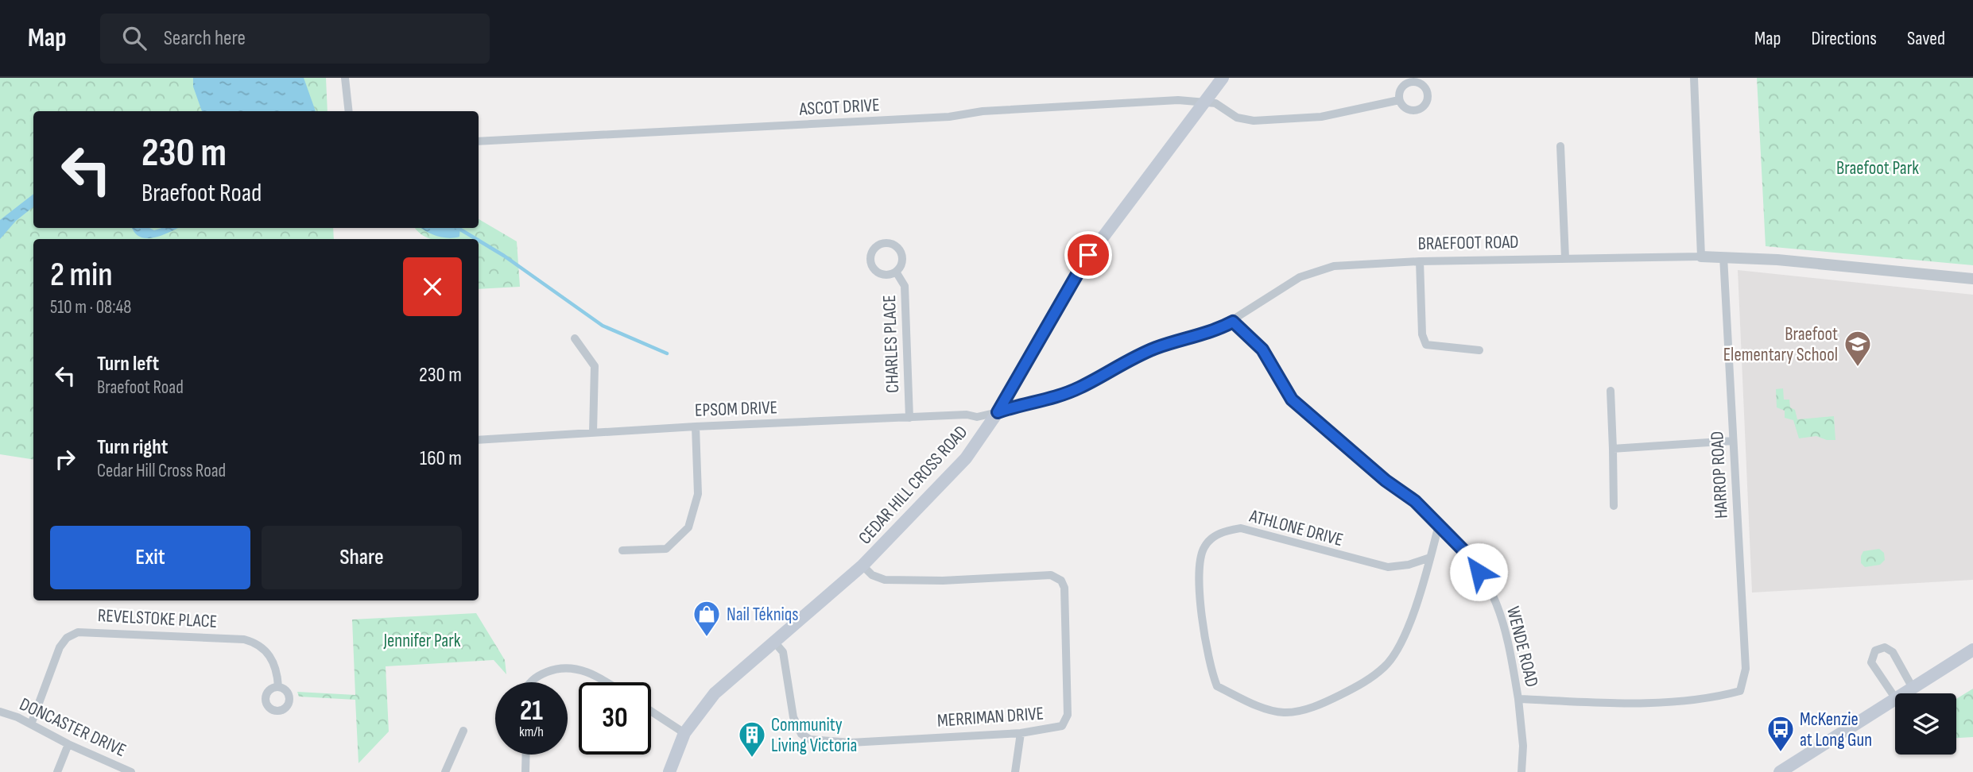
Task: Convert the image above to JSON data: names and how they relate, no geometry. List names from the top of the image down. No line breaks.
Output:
{"streets":{"main road":["CEDAR HILL CROSS ROAD"],"street":["ASCOT DRIVE","BRAEFOOT ROAD","CHARLES PLACE","EPSOM DRIVE","HARROP ROAD","ATHLONE DRIVE","REVELSTOKE PLACE","WENDE ROAD","MERRIMAN DRIVE","DONCASTER DRIVE"]},"crossings":[["ASCOT DRIVE","CEDAR HILL CROSS ROAD"],["BRAEFOOT ROAD","EPSOM DRIVE"],["BRAEFOOT ROAD","HARROP ROAD"],["BRAEFOOT ROAD","CEDAR HILL CROSS ROAD"],["BRAEFOOT ROAD","WENDE ROAD"],["CHARLES PLACE","EPSOM DRIVE"],["EPSOM DRIVE","CEDAR HILL CROSS ROAD"],["HARROP ROAD","WENDE ROAD"],["CEDAR HILL CROSS ROAD","MERRIMAN DRIVE"],["ATHLONE DRIVE","WENDE ROAD"],["REVELSTOKE PLACE","DONCASTER DRIVE"]],"parks":["Braefoot Park","Jennifer Park"],"places":{"school or university":["Braefoot Elementary School"],"shop":["Nail Tékniqs"],"bus stop":["McKenzie at Long Gun"],"building":["Community Living Victoria"]},"page":{"header":"Map","search":"Search here","nav":["Map","Directions","Saved"],"turn":["230 m","Braefoot Road"],"heading":["2 min","510 m · 08:48"],"list":[{"name":"Turn left","note":"Braefoot Road","value":"230 m"},{"name":"Turn right","note":"Cedar Hill Cross Road","value":"160 m"}],"buttons":["Exit","Share"],"speed":"21 km/h","limit":"30"}}
